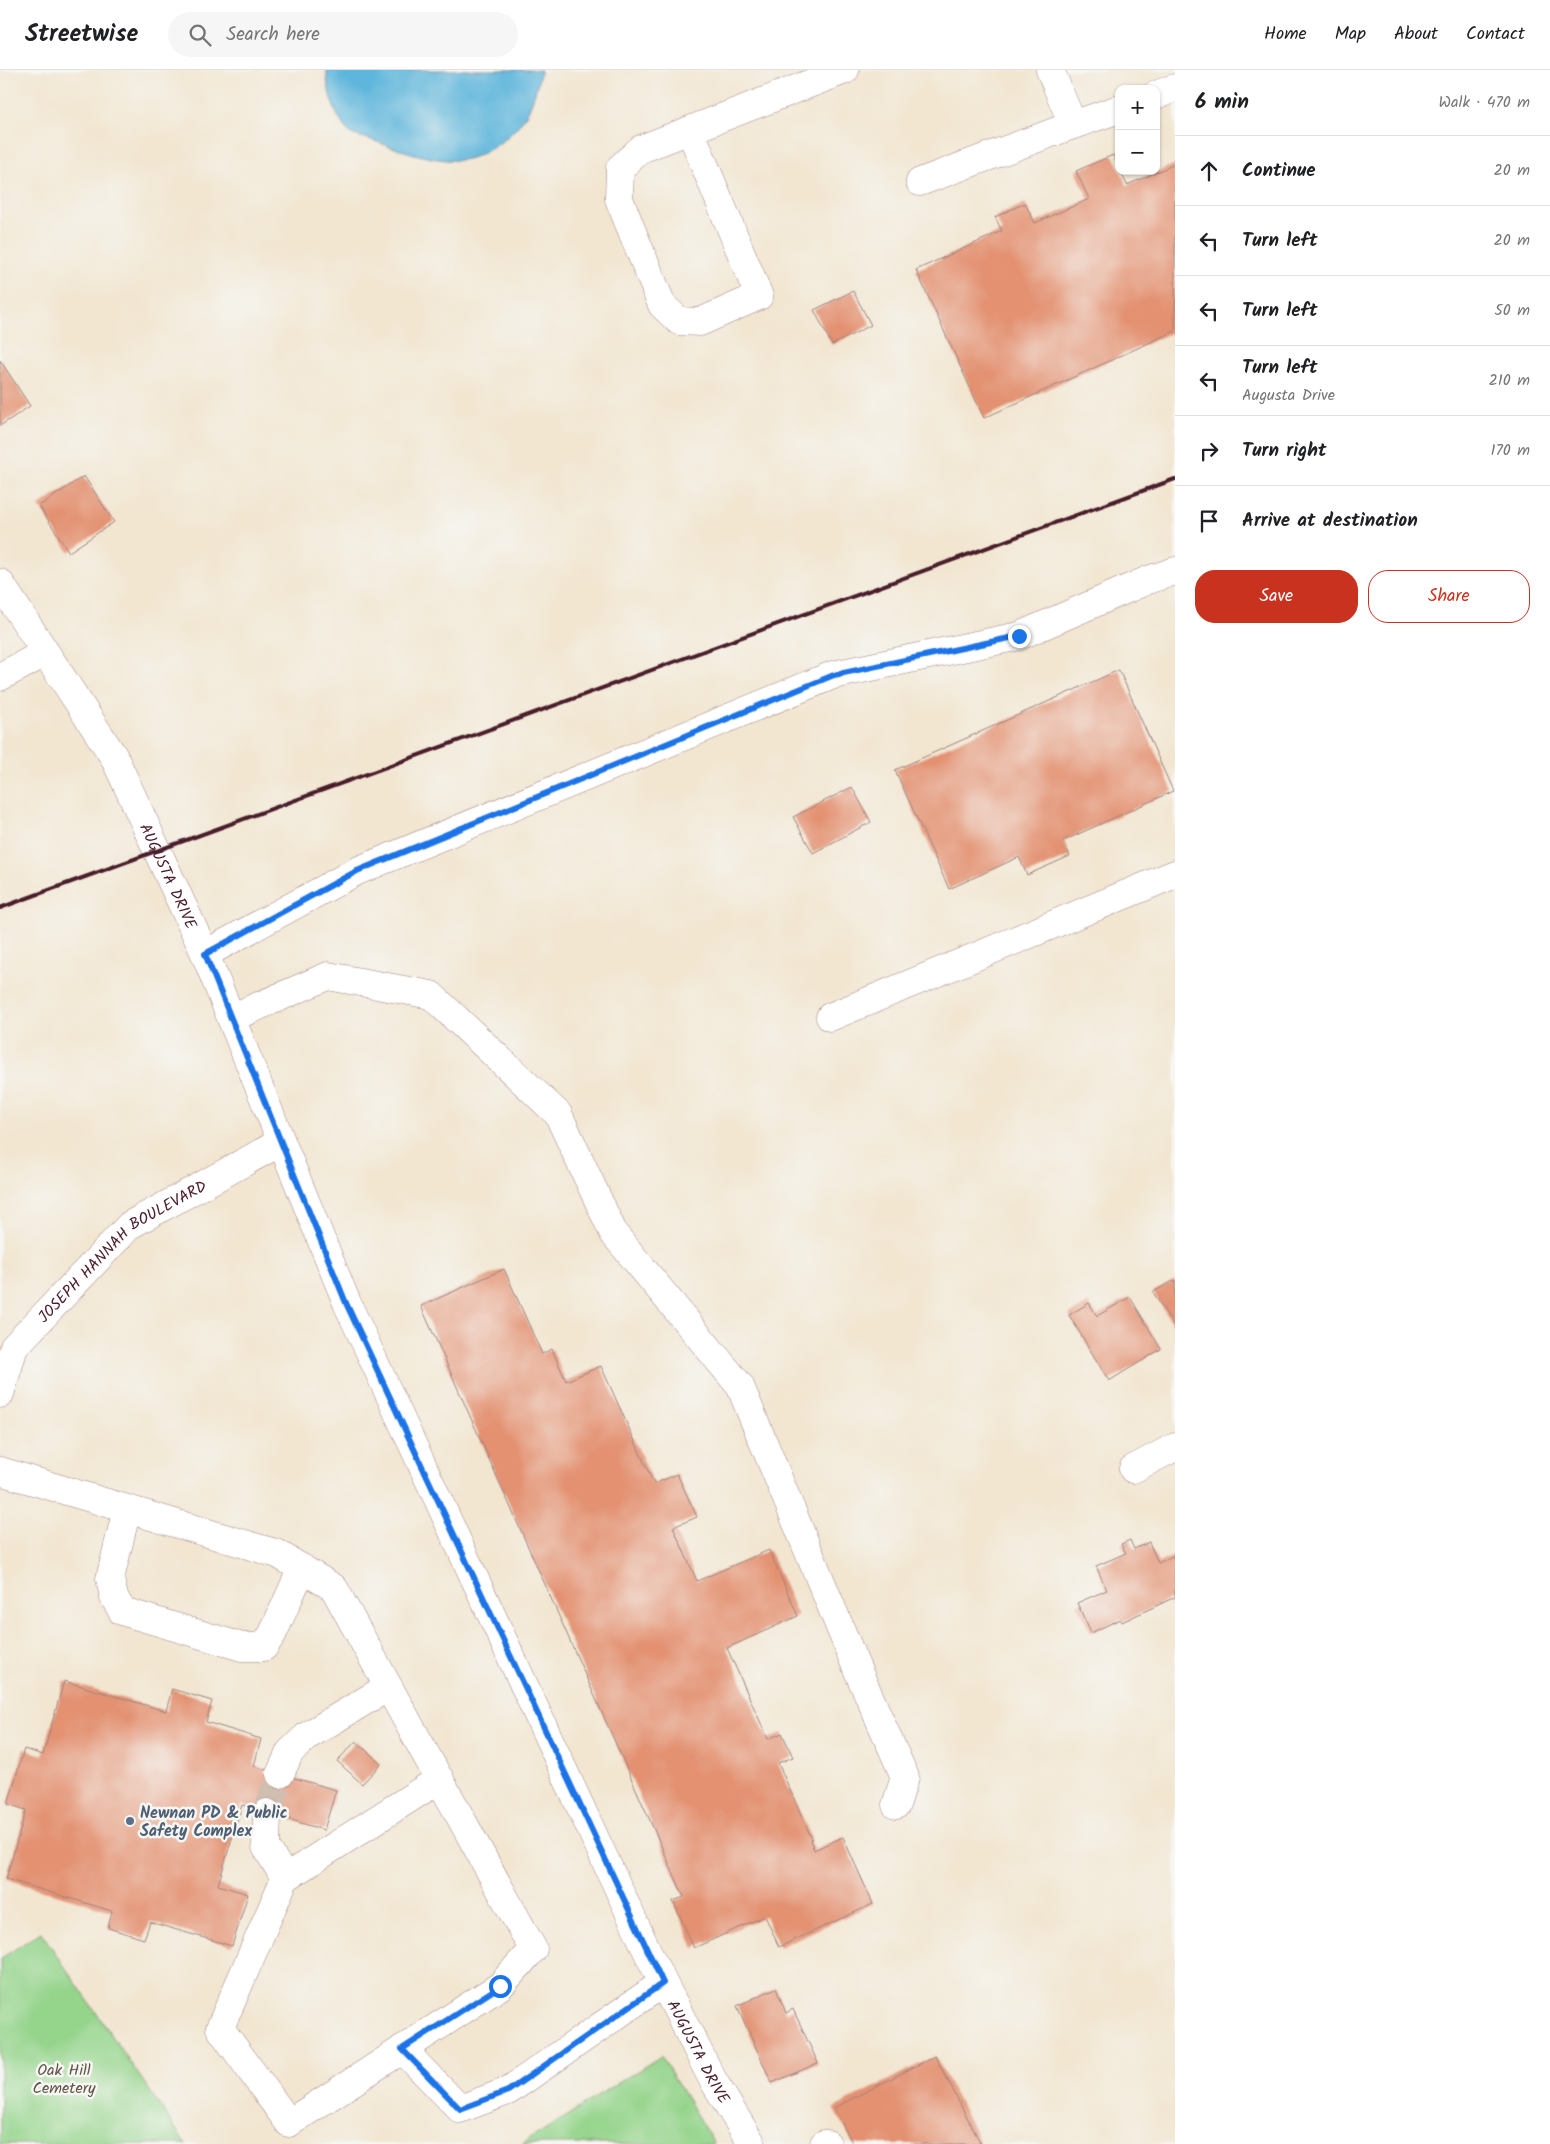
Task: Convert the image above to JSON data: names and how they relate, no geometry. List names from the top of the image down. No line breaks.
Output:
{"streets":{"street":["AUGUSTA DRIVE","JOSEPH HANNAH BOULEVARD"]},"crossings":[["AUGUSTA DRIVE","JOSEPH HANNAH BOULEVARD"]],"parks":["Oak Hill Cemetery"],"places":["Newnan PD & Public Safety Complex"],"page":{"header":"Streetwise","search":"Search here","nav":["Home","Map","About","Contact"],"heading":["6 min","Walk · 470 m"],"map_buttons":["+","−"],"list":[["Continue","20 m"],["Turn left","20 m"],["Turn left","50 m"],["Turn left","Augusta Drive","210 m"],["Turn right","170 m"],"Arrive at destination"],"buttons":["Save","Share"]}}
